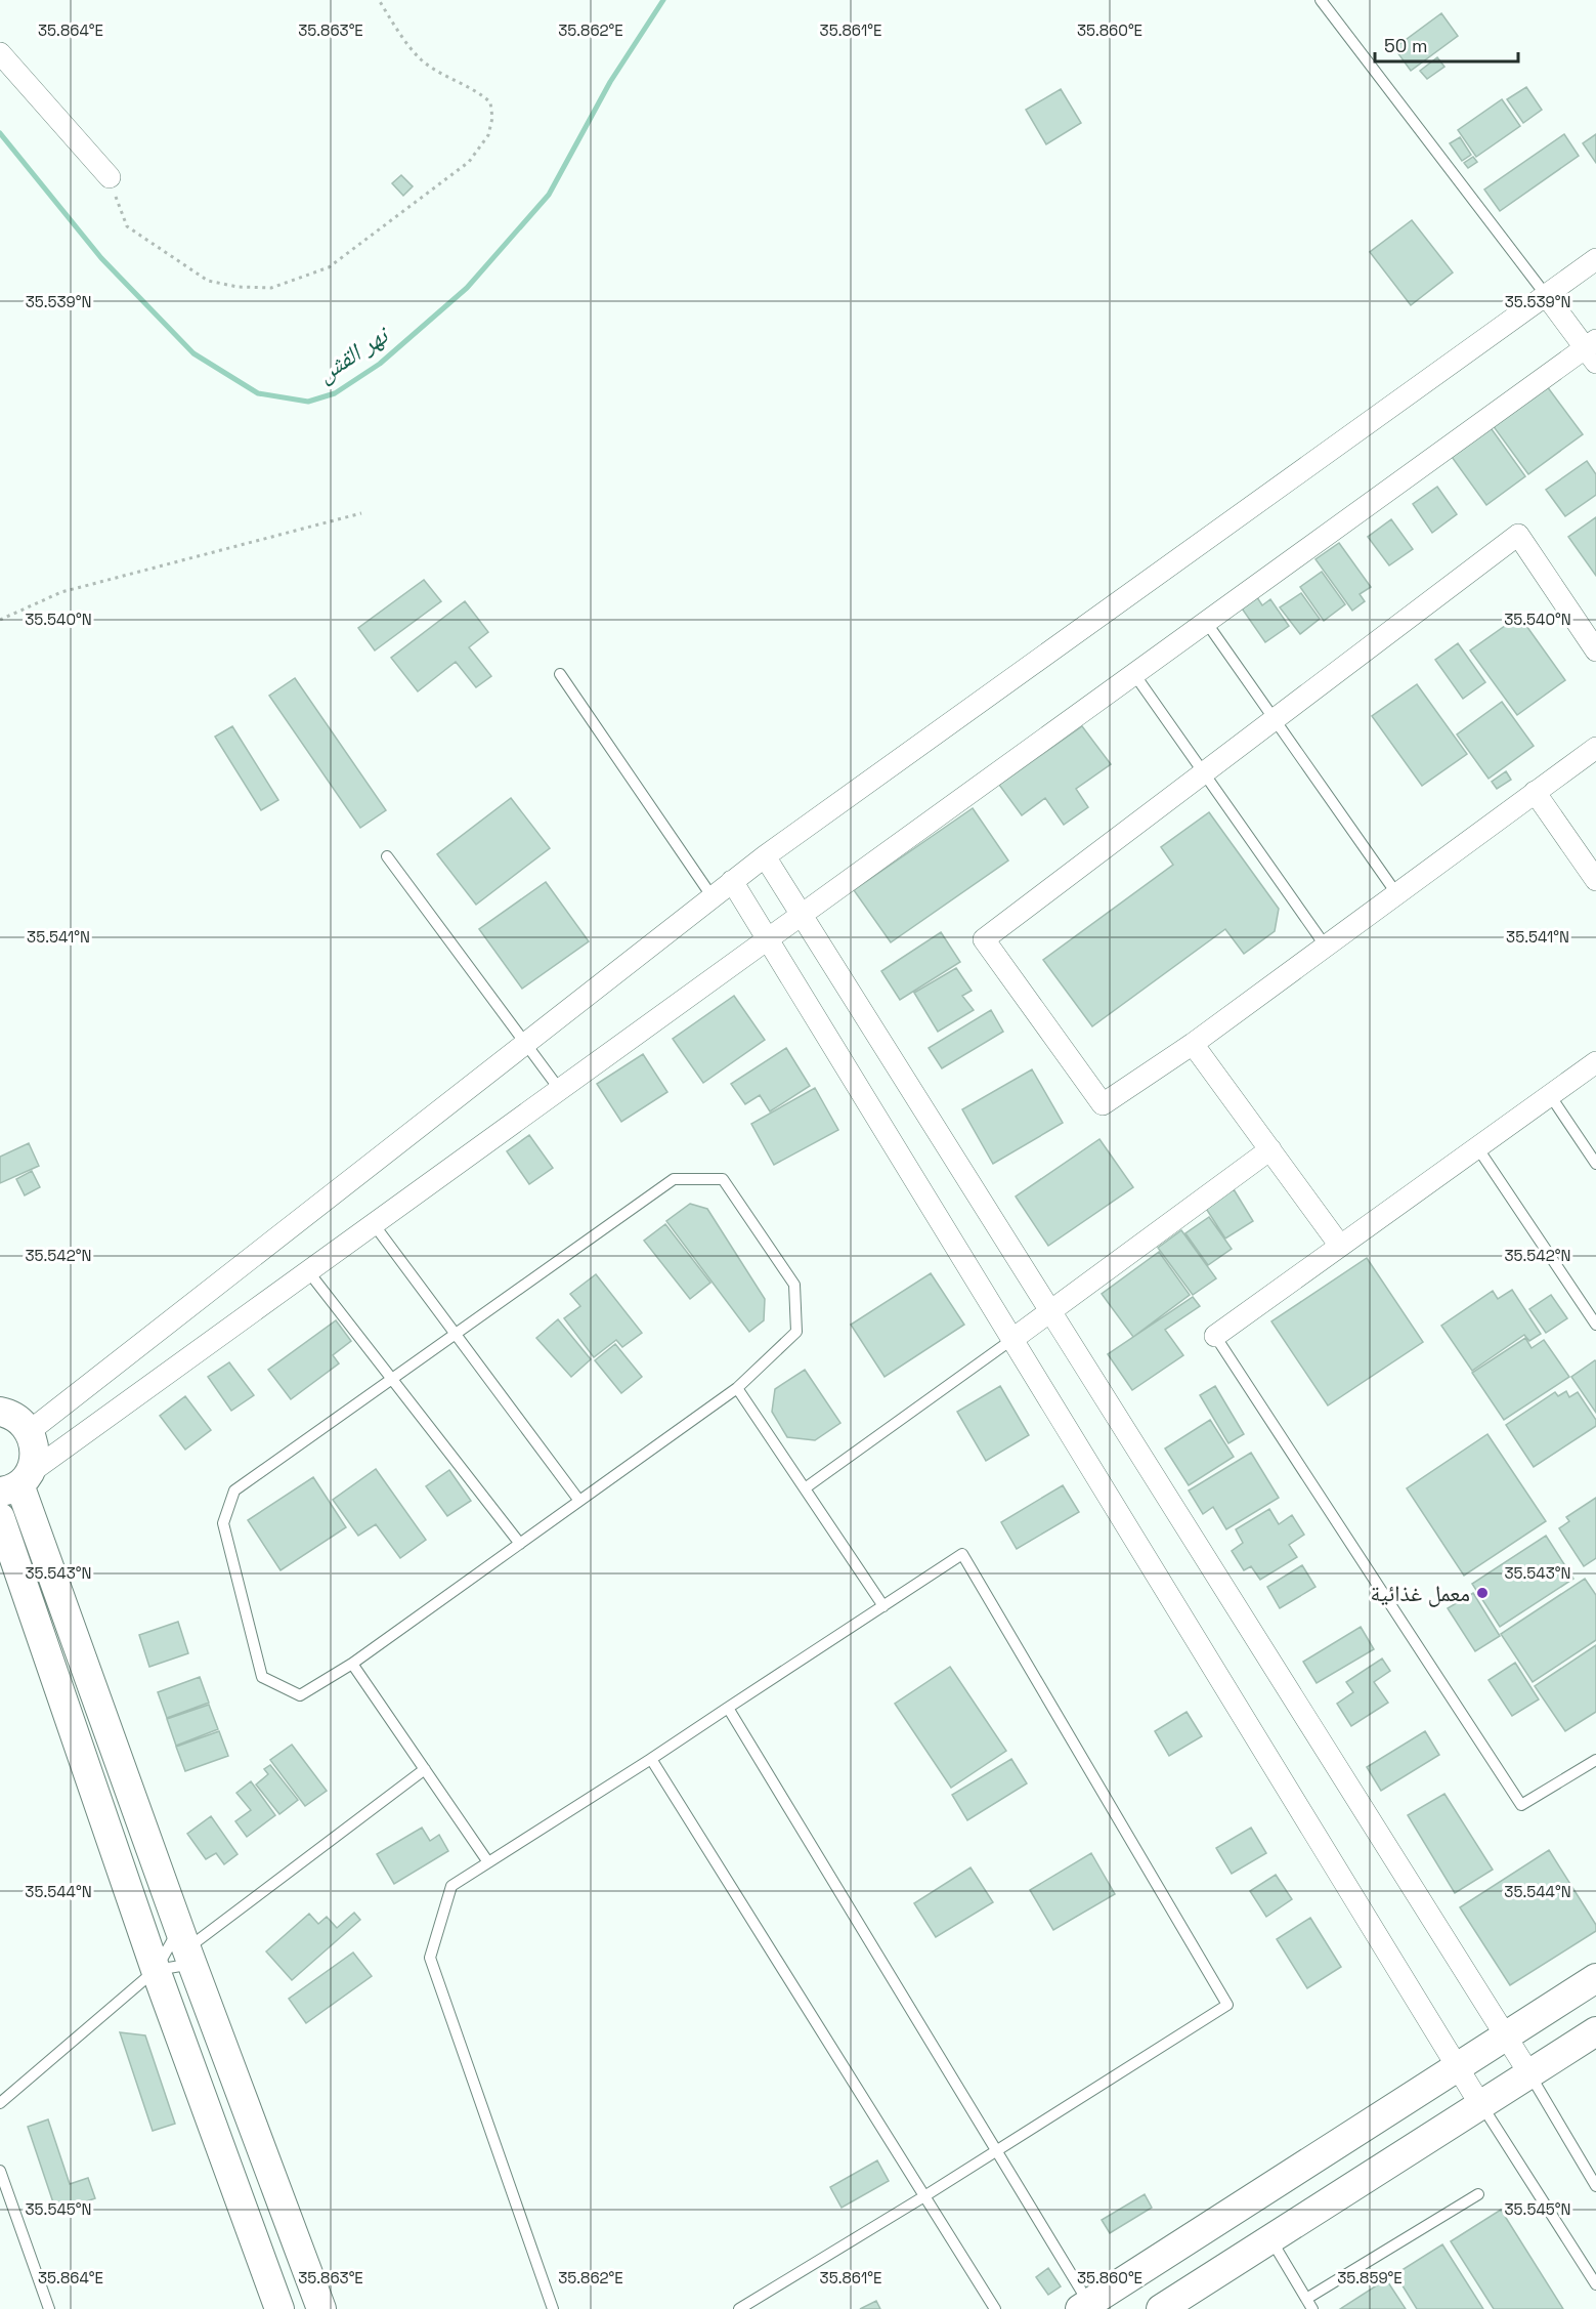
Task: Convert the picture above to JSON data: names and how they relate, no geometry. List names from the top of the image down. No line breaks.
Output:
{"water":["نهر القش"],"places":["معمل غذائية"],"scale_bar":"50 m","coordinates":["35.864°E","35.863°E","35.862°E","35.861°E","35.860°E","35.539°N","35.540°N","35.541°N","35.542°N","35.543°N","35.544°N","35.545°N","35.859°E"]}
